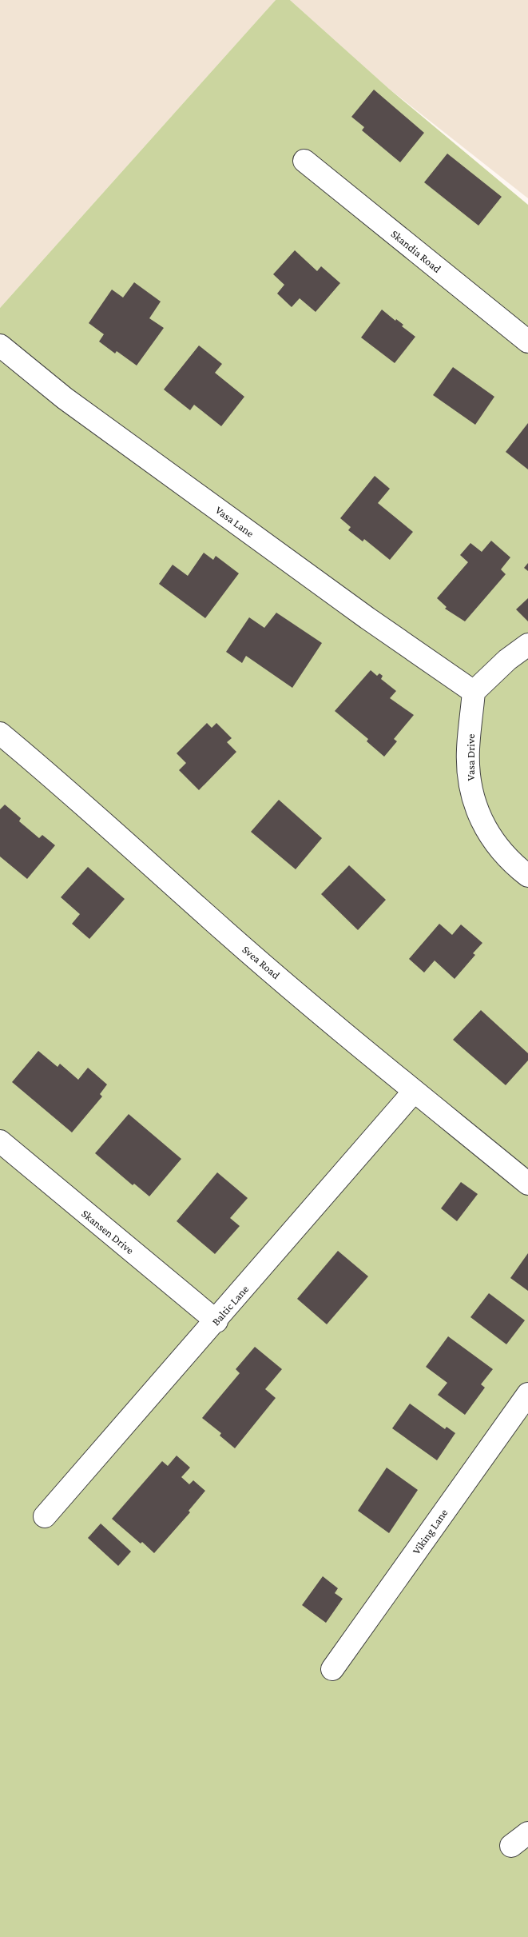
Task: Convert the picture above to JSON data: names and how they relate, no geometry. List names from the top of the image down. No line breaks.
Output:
{"streets":{"street":["Skandia Road","Vasa Lane","Vasa Drive","Svea Road","Skansen Drive","Baltic Lane","Viking Lane"]},"crossings":[["Vasa Lane","Vasa Drive"],["Svea Road","Baltic Lane"],["Skansen Drive","Baltic Lane"]]}
